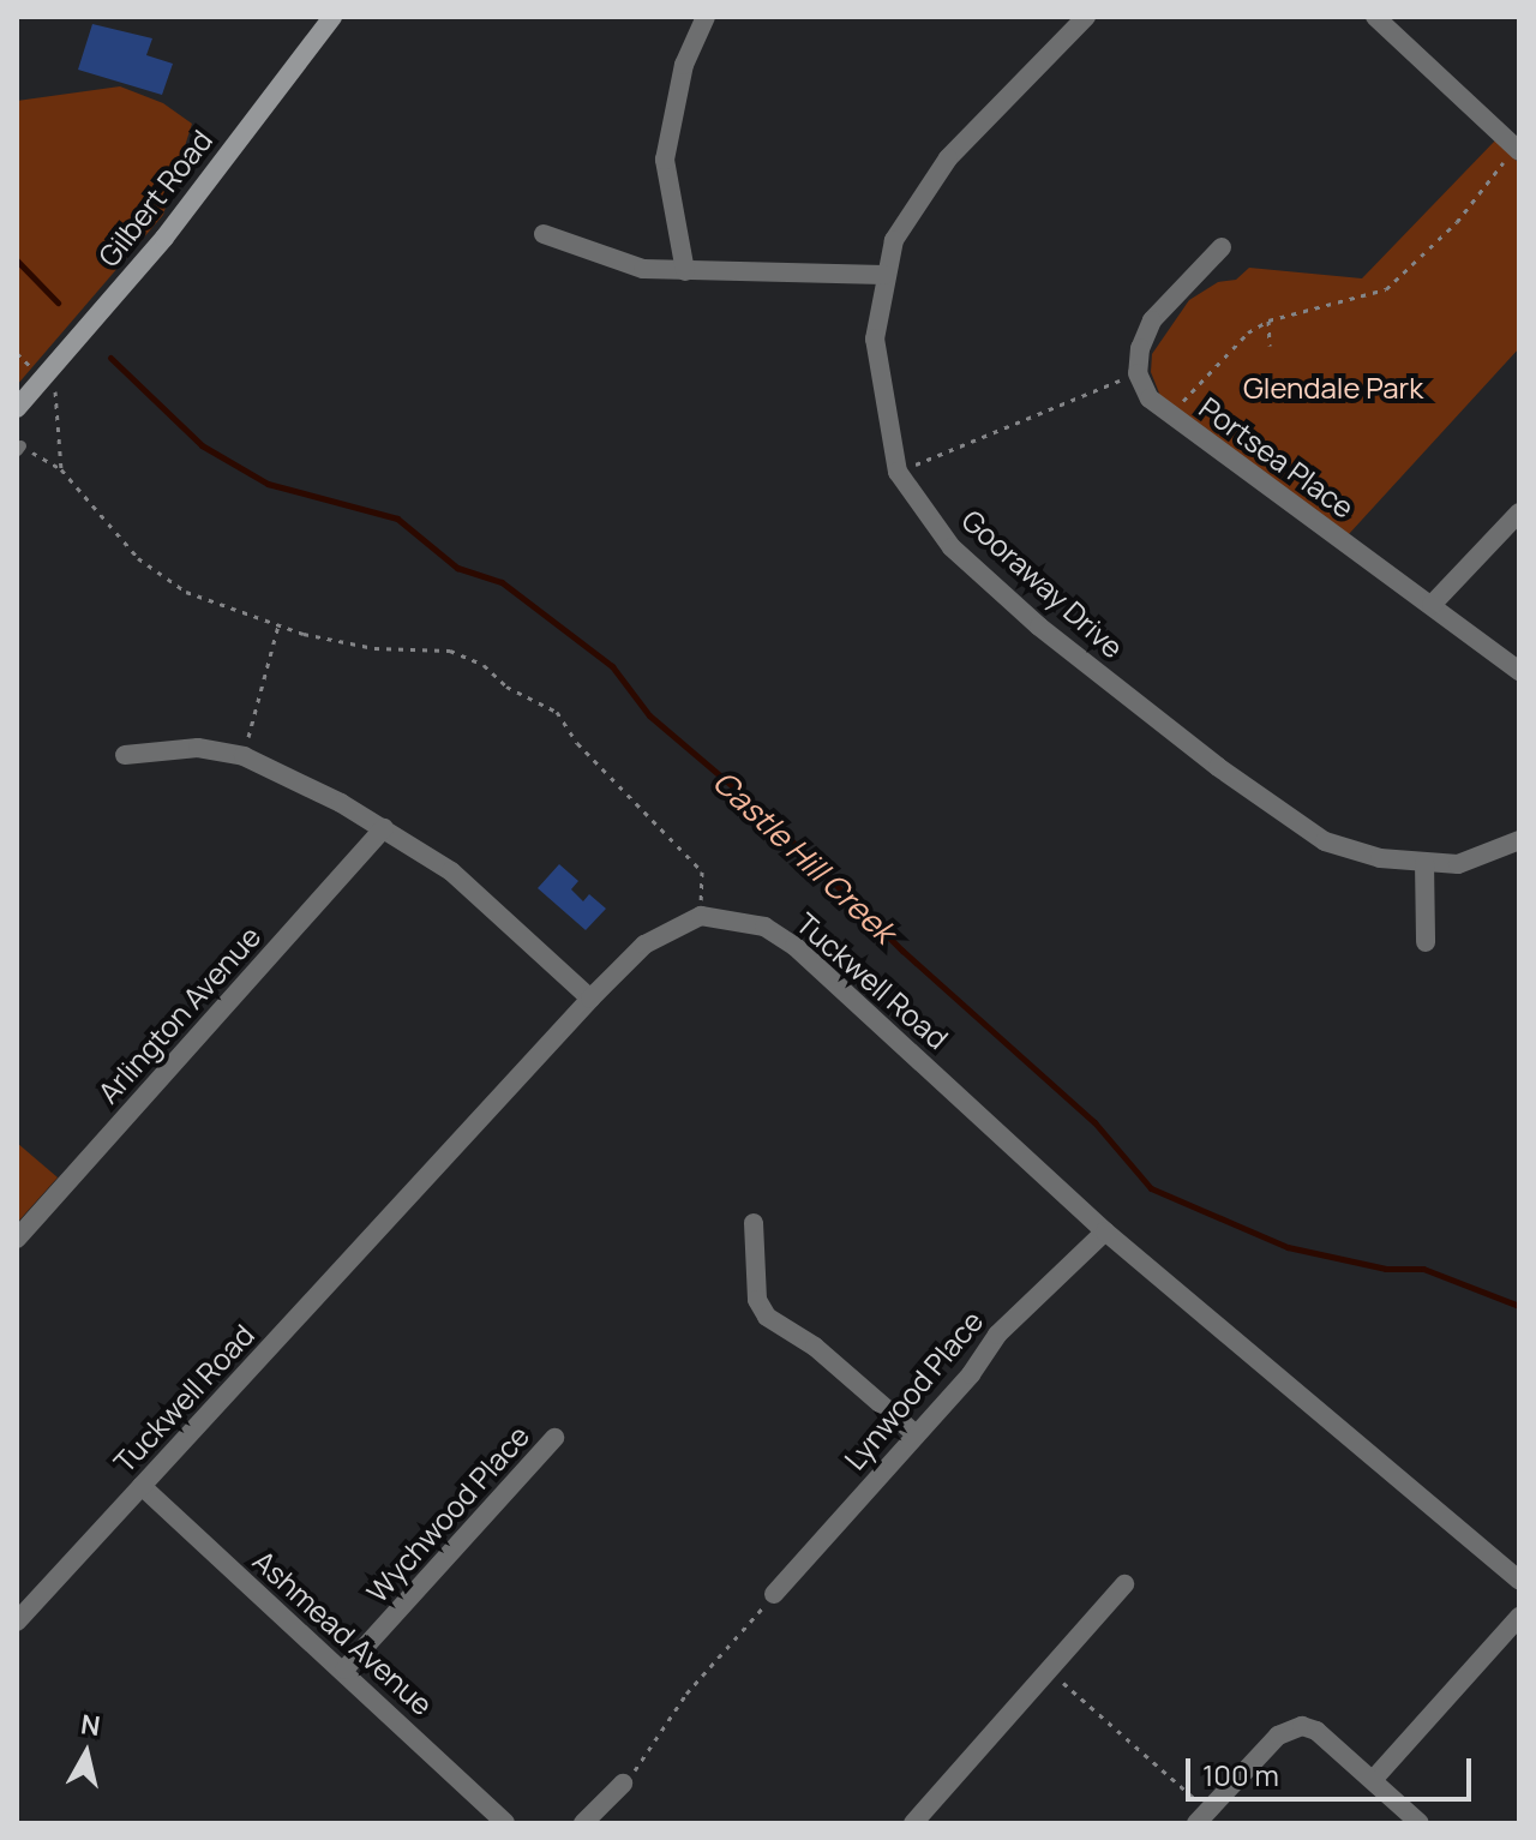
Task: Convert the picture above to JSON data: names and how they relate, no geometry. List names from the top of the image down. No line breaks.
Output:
{"streets":{"main road":["Gilbert Road"],"street":["Portsea Place","Gooraway Drive","Tuckwell Road","Arlington Avenue","Lynwood Place","Wychwood Place","Ashmead Avenue"]},"crossings":[["Tuckwell Road","Lynwood Place"],["Tuckwell Road","Ashmead Avenue"],["Wychwood Place","Ashmead Avenue"]],"water":["Castle Hill Creek"],"parks":["Glendale Park"],"scale_bar":"100 m","north":"top"}
